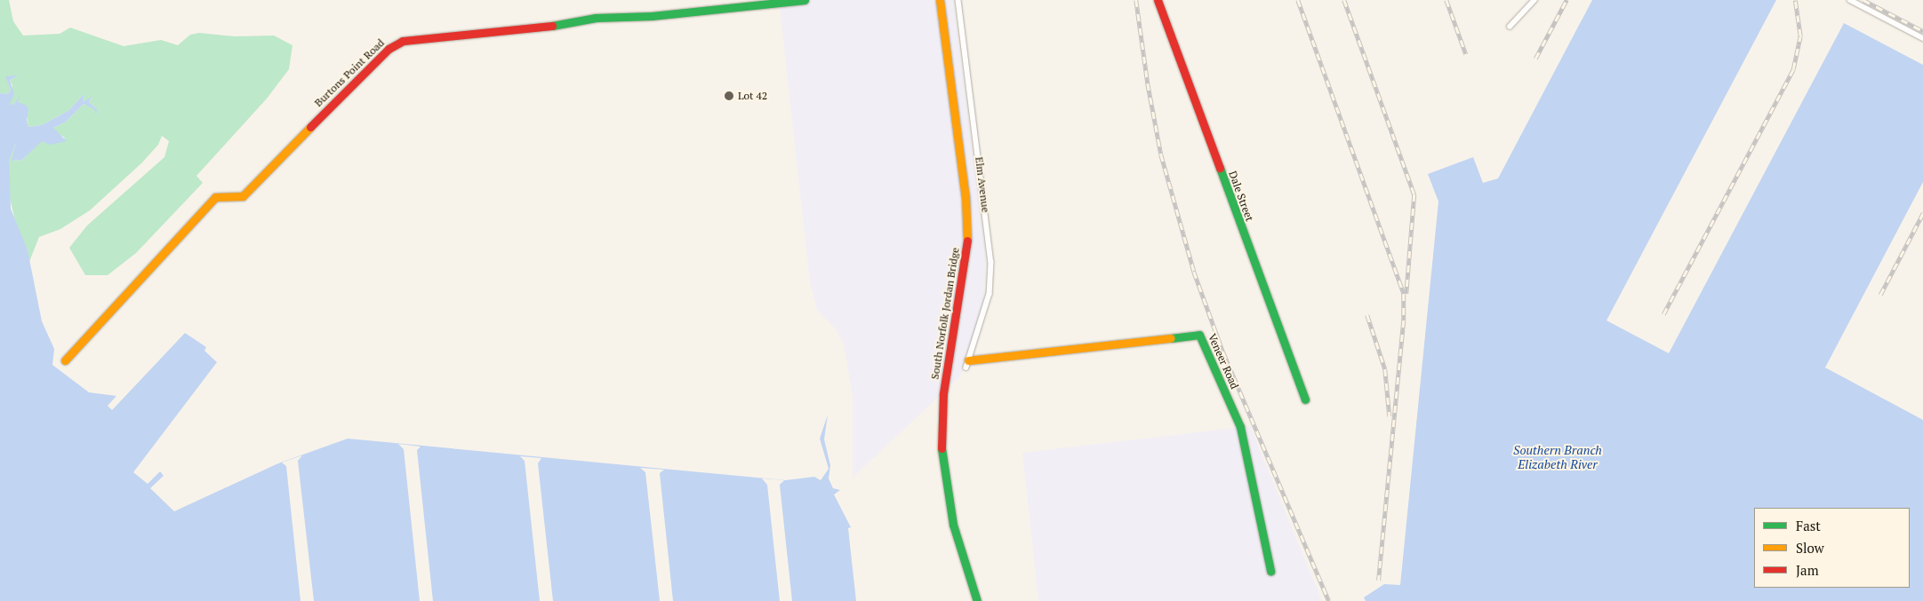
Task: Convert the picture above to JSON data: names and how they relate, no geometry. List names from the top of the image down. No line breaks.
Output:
{"streets":{"street":["Burtons Point Road","Elm Avenue","Dale Street","South Norfolk Jordan Bridge","Veneer Road"]},"crossings":[["Elm Avenue","Veneer Road"]],"water":["Southern Branch Elizabeth River"],"places":["Lot 42"],"legend":["Fast","Slow","Jam"]}
